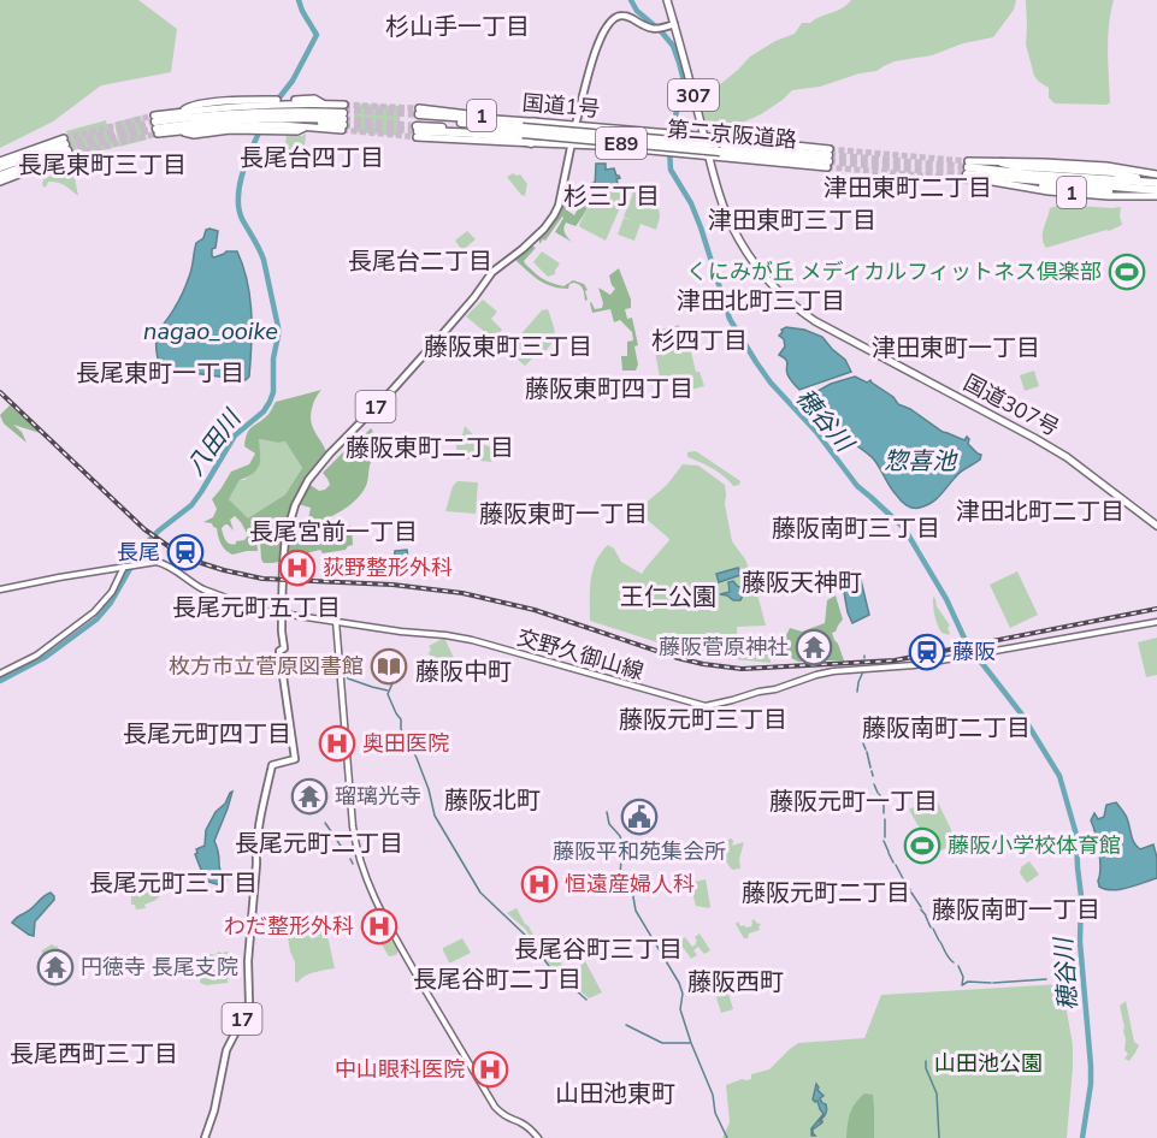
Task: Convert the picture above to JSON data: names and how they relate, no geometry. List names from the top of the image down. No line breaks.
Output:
{"streets":{"highway":["307","国道1号","1","第二京阪道路","E89","国道307号"],"main road":["17","交野久御山線"]},"crossings":[["国道1号","第二京阪道路"],["国道1号","国道307号"],["国道1号","17"],["国道307号","17"],["17","交野久御山線"]],"districts":["杉山手一丁目","長尾台四丁目","長尾東町三丁目","津田東町二丁目","杉三丁目","津田東町三丁目","長尾台二丁目","津田北町三丁目","杉四丁目","藤阪東町三丁目","津田東町一丁目","長尾東町一丁目","藤阪東町四丁目","藤阪東町二丁目","津田北町二丁目","藤阪東町一丁目","藤阪南町三丁目","長尾宮前一丁目","藤阪天神町","王仁公園","長尾元町五丁目","藤阪中町","藤阪元町三丁目","藤阪南町二丁目","長尾元町四丁目","藤阪北町","藤阪元町一丁目","長尾元町二丁目","長尾元町三丁目","藤阪元町二丁目","藤阪南町一丁目","長尾谷町三丁目","長尾谷町二丁目","藤阪西町","長尾西町三丁目","山田池東町"],"water":["nagao_ooike","穂谷川","八田川","惣喜池"],"parks":["山田池公園"],"places":{"sports":["くにみが丘 メディカルフィットネス倶楽部","藤阪小学校体育館"],"station":["長尾","藤阪"],"hospital":["荻野整形外科","奥田医院","恒遠産婦人科","わだ整形外科","中山眼科医院"],"temple":["藤阪菅原神社","瑠璃光寺","円徳寺 長尾支院"],"library":["枚方市立菅原図書館"],"public building":["藤阪平和苑集会所"]}}
